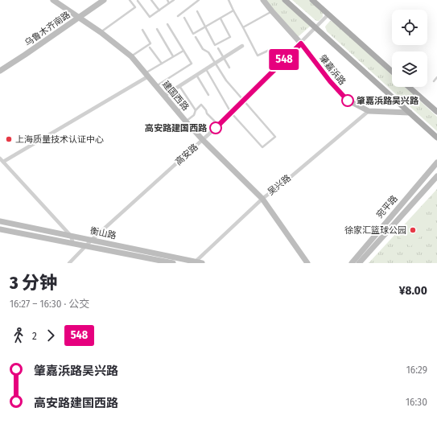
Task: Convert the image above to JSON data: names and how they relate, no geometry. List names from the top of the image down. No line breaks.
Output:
{"streets":{"main road":["肇嘉浜路"],"street":["乌鲁木齐南路","建国西路","高安路","吴兴路","宛平路","衡山路"]},"crossings":[["乌鲁木齐南路","建国西路"],["肇嘉浜路","高安路"],["肇嘉浜路","吴兴路"],["建国西路","高安路"],["建国西路","吴兴路"],["高安路","衡山路"],["吴兴路","衡山路"]],"places":["肇嘉浜路吴兴路","高安路建国西路","上海质量技术认证中心","徐家汇篮球公园"],"lines":["bus line 548"],"page":{"on_map":"548","heading":["3 分钟","16:27 – 16:30 · 公交","¥8.00"],"legs":["2","548"],"list":[{"name":"肇嘉浜路吴兴路","value":"16:29"},{"name":"高安路建国西路","value":"16:30"}]}}
